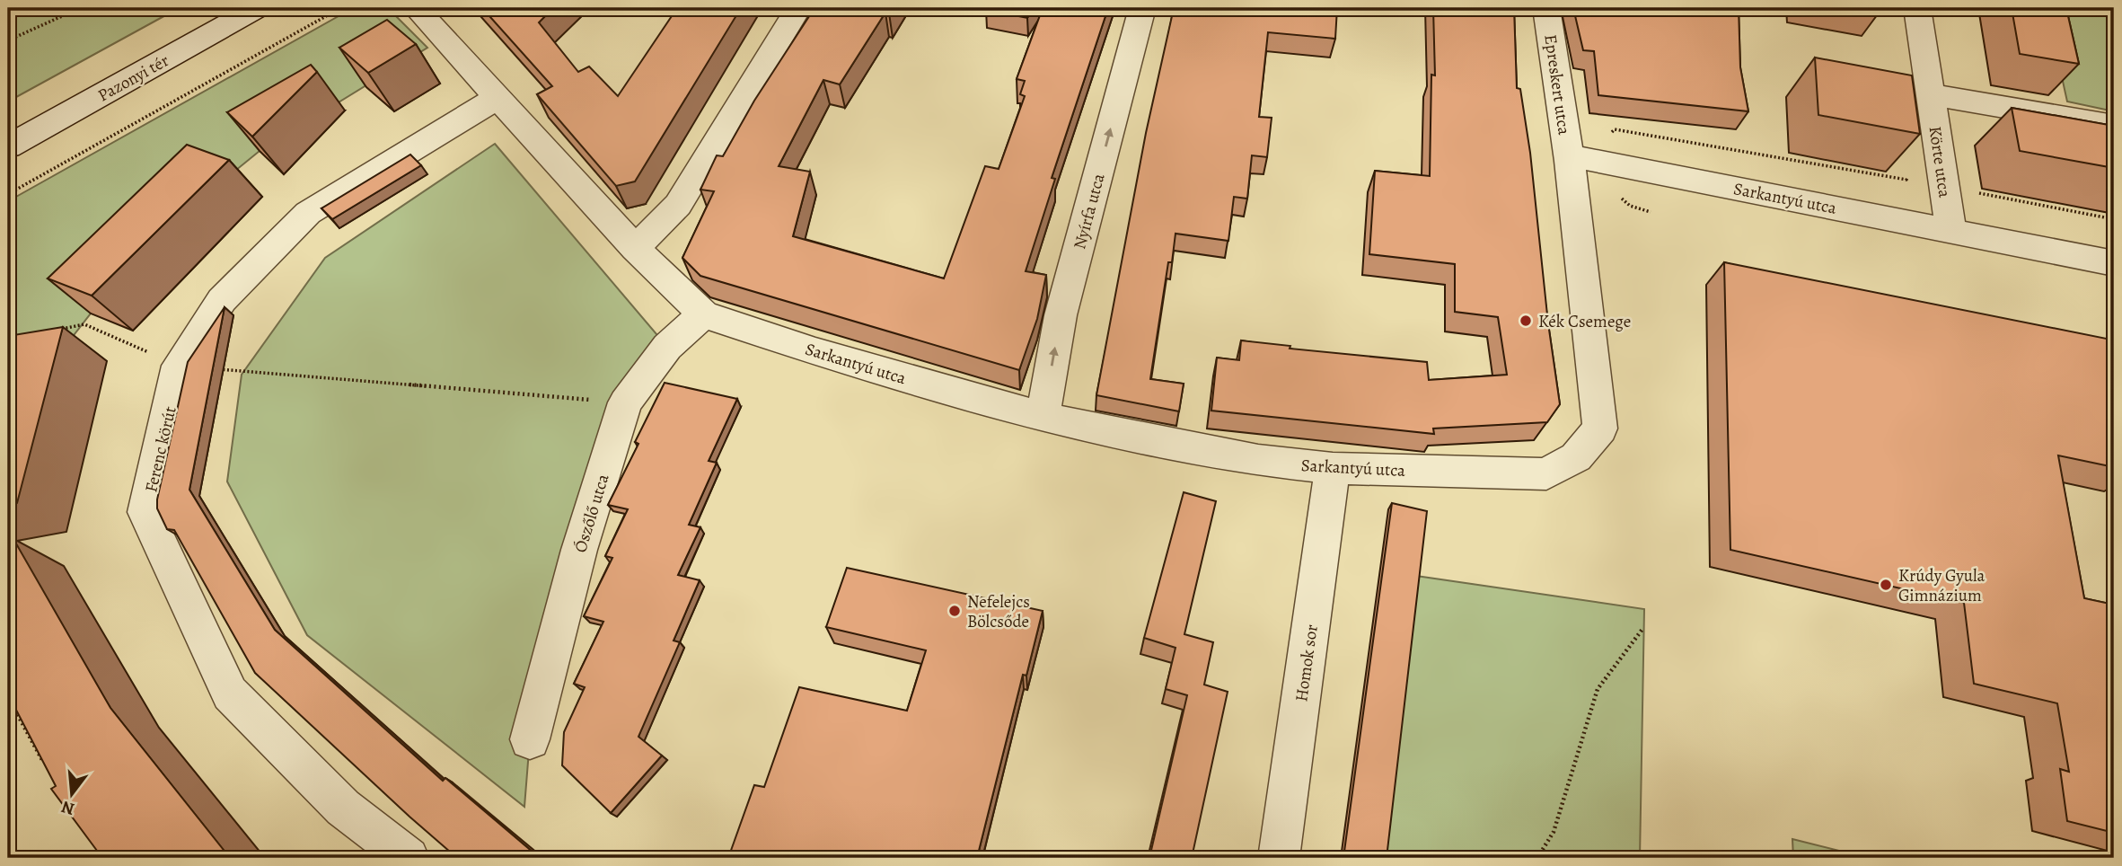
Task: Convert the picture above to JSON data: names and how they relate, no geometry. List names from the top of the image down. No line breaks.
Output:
{"streets":{"street":["Pazonyi tér","Epreskert utca","Körte utca","Sarkantyú utca","Nyírfa utca","Ferenc körút","Ószőlő utca","Homok sor"]},"crossings":[["Epreskert utca","Sarkantyú utca"],["Körte utca","Sarkantyú utca"],["Sarkantyú utca","Nyírfa utca"],["Sarkantyú utca","Ferenc körút"],["Sarkantyú utca","Ószőlő utca"],["Sarkantyú utca","Homok sor"]],"one_way":["Nyírfa utca"],"places":["Kék Csemege","Krúdy Gyula Gimnázium","Nefelejcs Bölcsőde"],"north":"bottom"}
